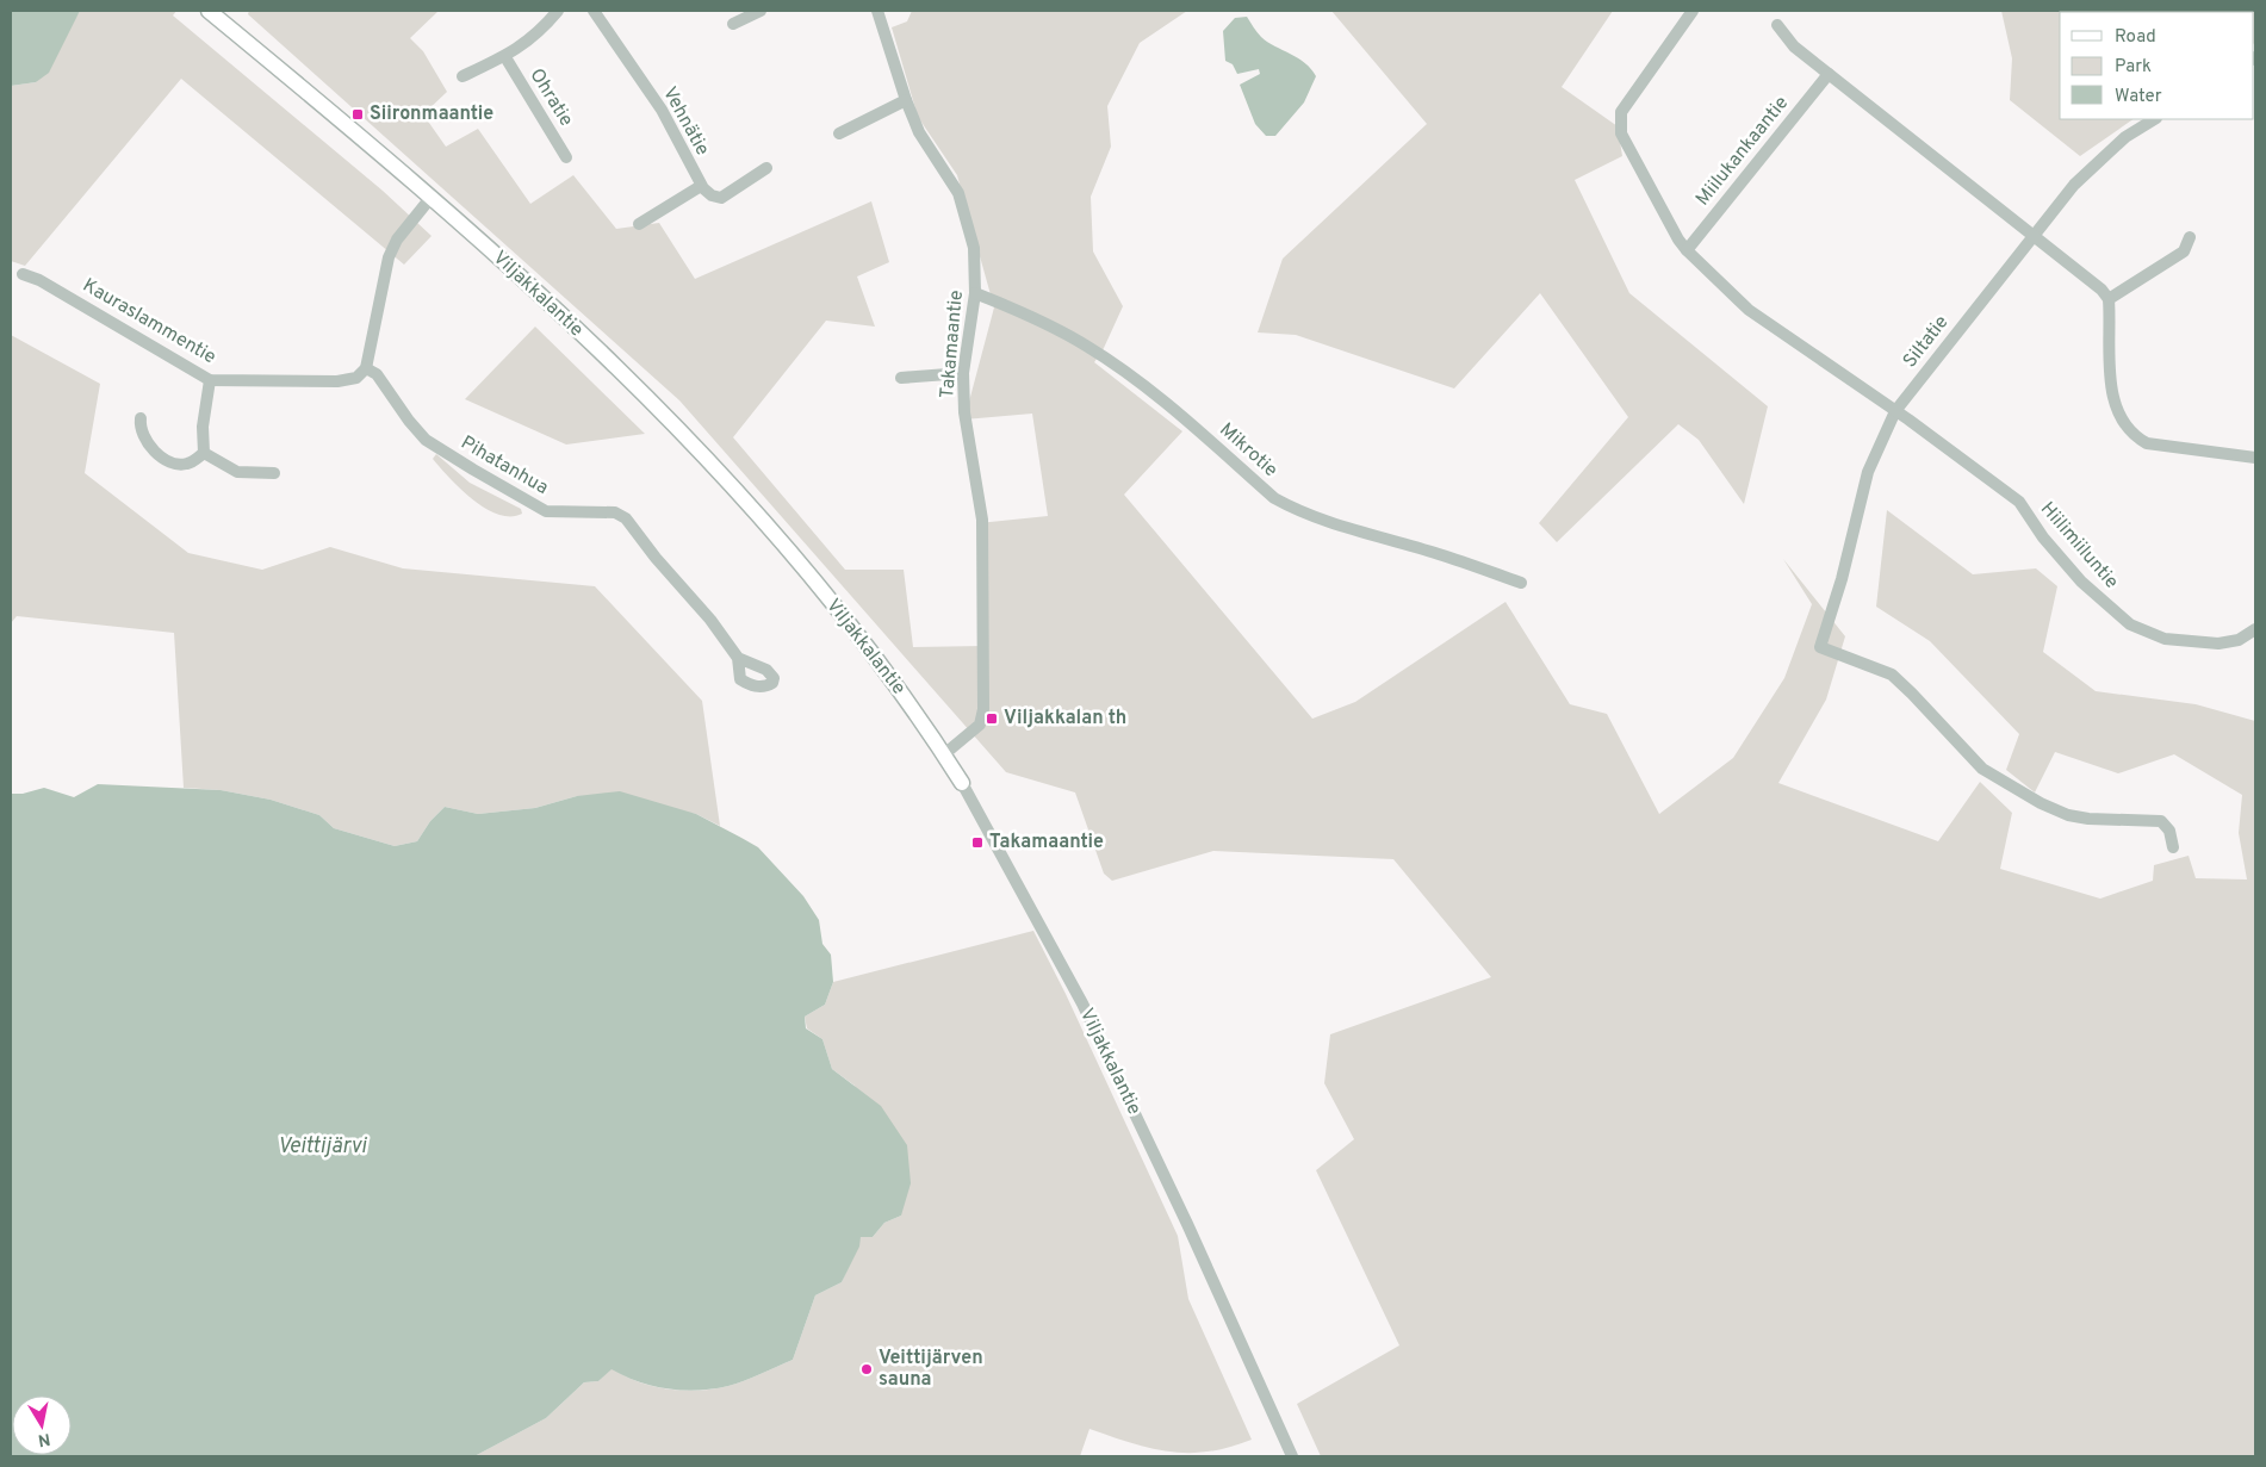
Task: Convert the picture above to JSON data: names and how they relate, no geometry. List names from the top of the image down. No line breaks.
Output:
{"streets":{"main road":["Viljakkalantie"],"street":["Ohratie","Vehnätie","Miilukankaantie","Kauraslammentie","Siltatie","Takamaantie","Mikrotie","Pihatanhua","Hiilimiiluntie"]},"crossings":[["Viljakkalantie","Takamaantie"],["Kauraslammentie","Pihatanhua"],["Siltatie","Hiilimiiluntie"],["Takamaantie","Mikrotie"]],"water":["Veittijärvi"],"places":{"transit":["Siironmaantie","Viljakkalan th","Takamaantie"],"other":["Veittijärven sauna"]},"legend":["Road","Park","Water"],"north":"bottom"}
